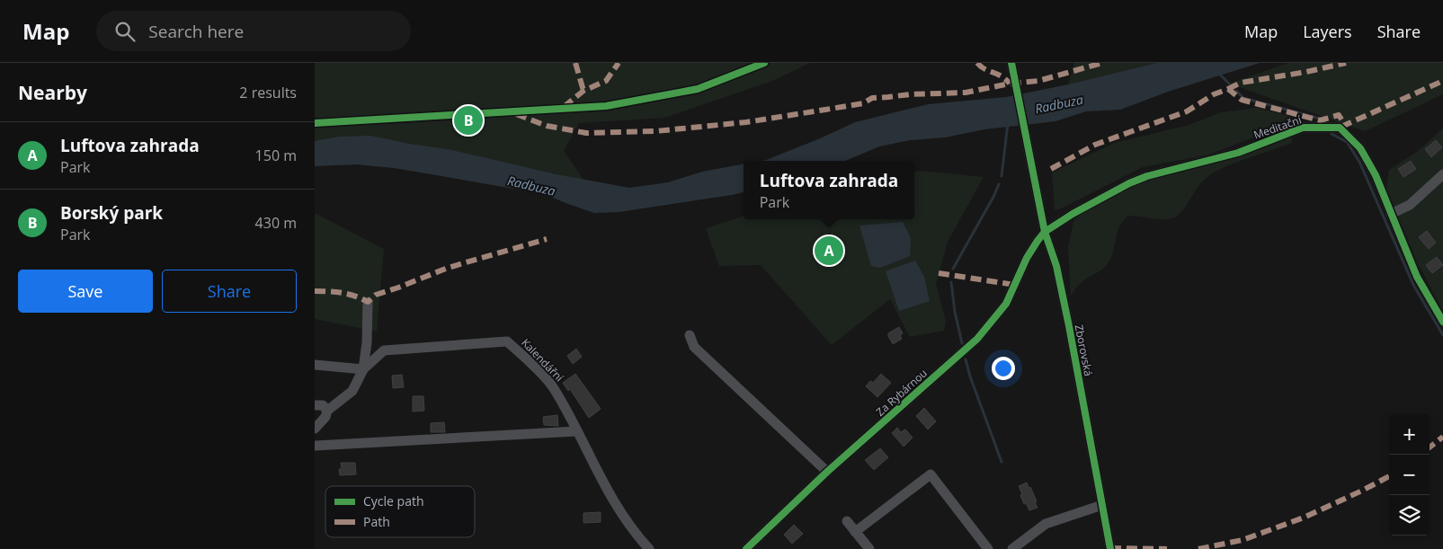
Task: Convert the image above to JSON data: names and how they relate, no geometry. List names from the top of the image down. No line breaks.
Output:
{"streets":{"street":["Meditační","Zborovská","Kalendářní","Za Rybárnou"]},"crossings":[["Meditační","Zborovská"],["Meditační","Za Rybárnou"],["Zborovská","Za Rybárnou"]],"water":["Radbuza"],"legend":["Cycle path","Path"],"page":{"header":"Map","search":"Search here","nav":["Map","Layers","Share"],"heading":["Nearby","2 results"],"pins":["B","A"],"list":[{"mark":"A","name":"Luftova zahrada","note":"Park","value":"150 m"},{"mark":"B","name":"Borský park","note":"Park","value":"430 m"}],"popup":["Luftova zahrada","Park"],"buttons":["Save","Share"],"map_buttons":["+","−"]}}
